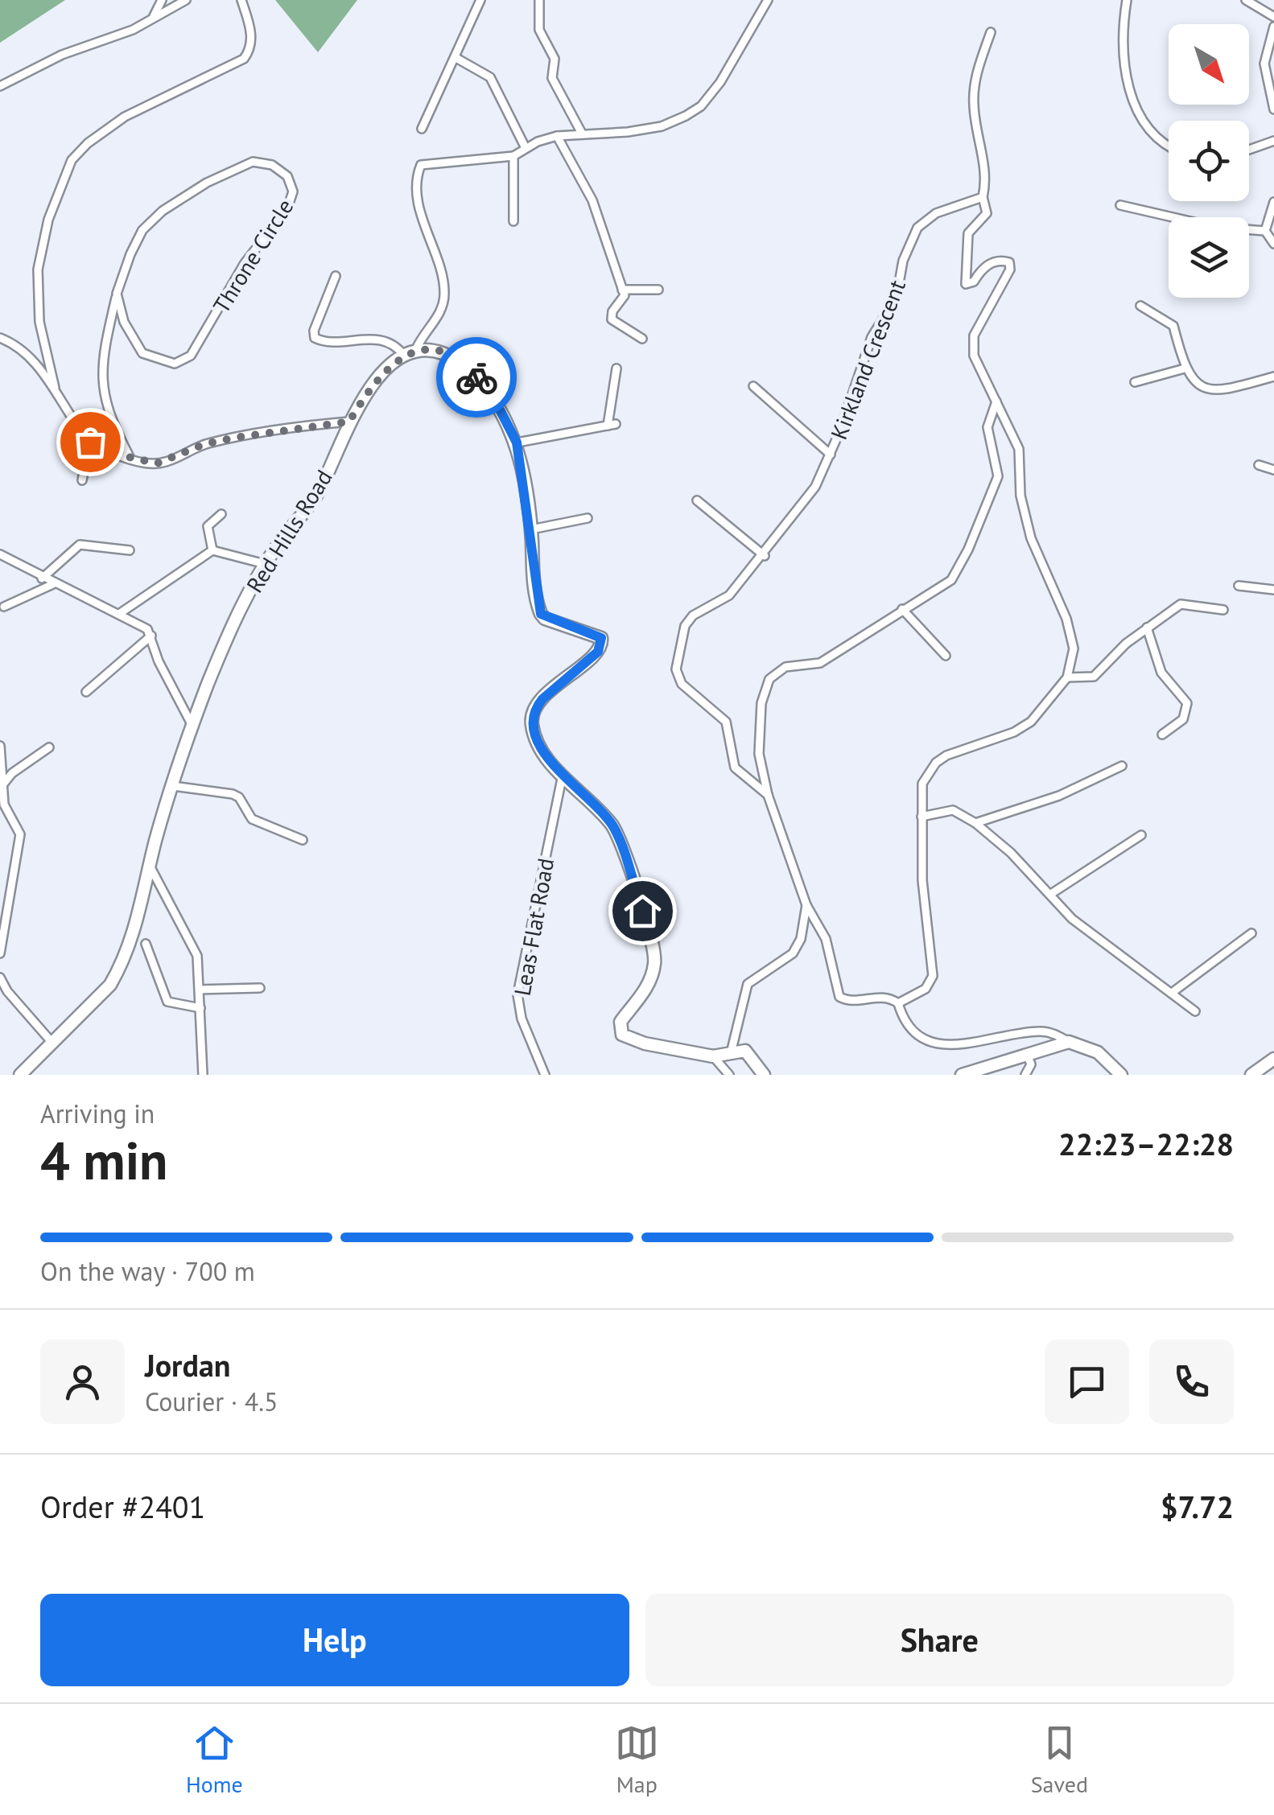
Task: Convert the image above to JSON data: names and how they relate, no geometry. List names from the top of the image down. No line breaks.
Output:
{"streets":{"main road":["Red Hills Road"],"street":["Throne Circle","Kirkland Crescent","Leas Flat Road"]},"north":"bottom right","page":{"heading":["4 min","Arriving in","22:23–22:28"],"panel":["Jordan","Courier · 4.5","Order #2401","$7.72"],"bar":"On the way · 700 m","buttons":["Help","Share"],"tabs":["Home","Map","Saved"]}}
